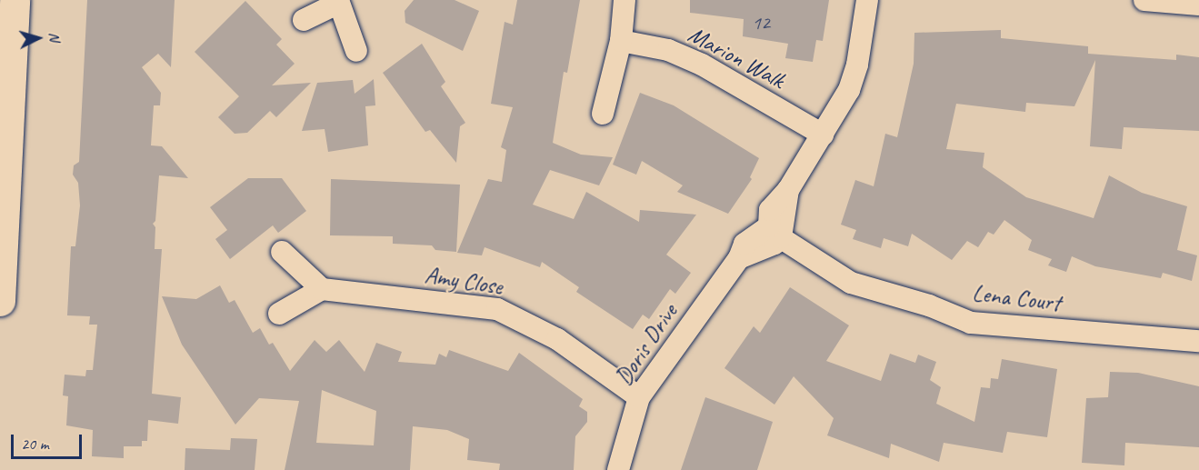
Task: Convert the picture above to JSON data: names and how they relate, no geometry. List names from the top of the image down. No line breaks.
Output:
{"streets":{"street":["Marion Walk","Amy Close","Lena Court","Doris Drive"]},"crossings":[["Amy Close","Doris Drive"],["Lena Court","Doris Drive"]],"house_numbers":["12"],"scale_bar":"20 m","north":"right"}
